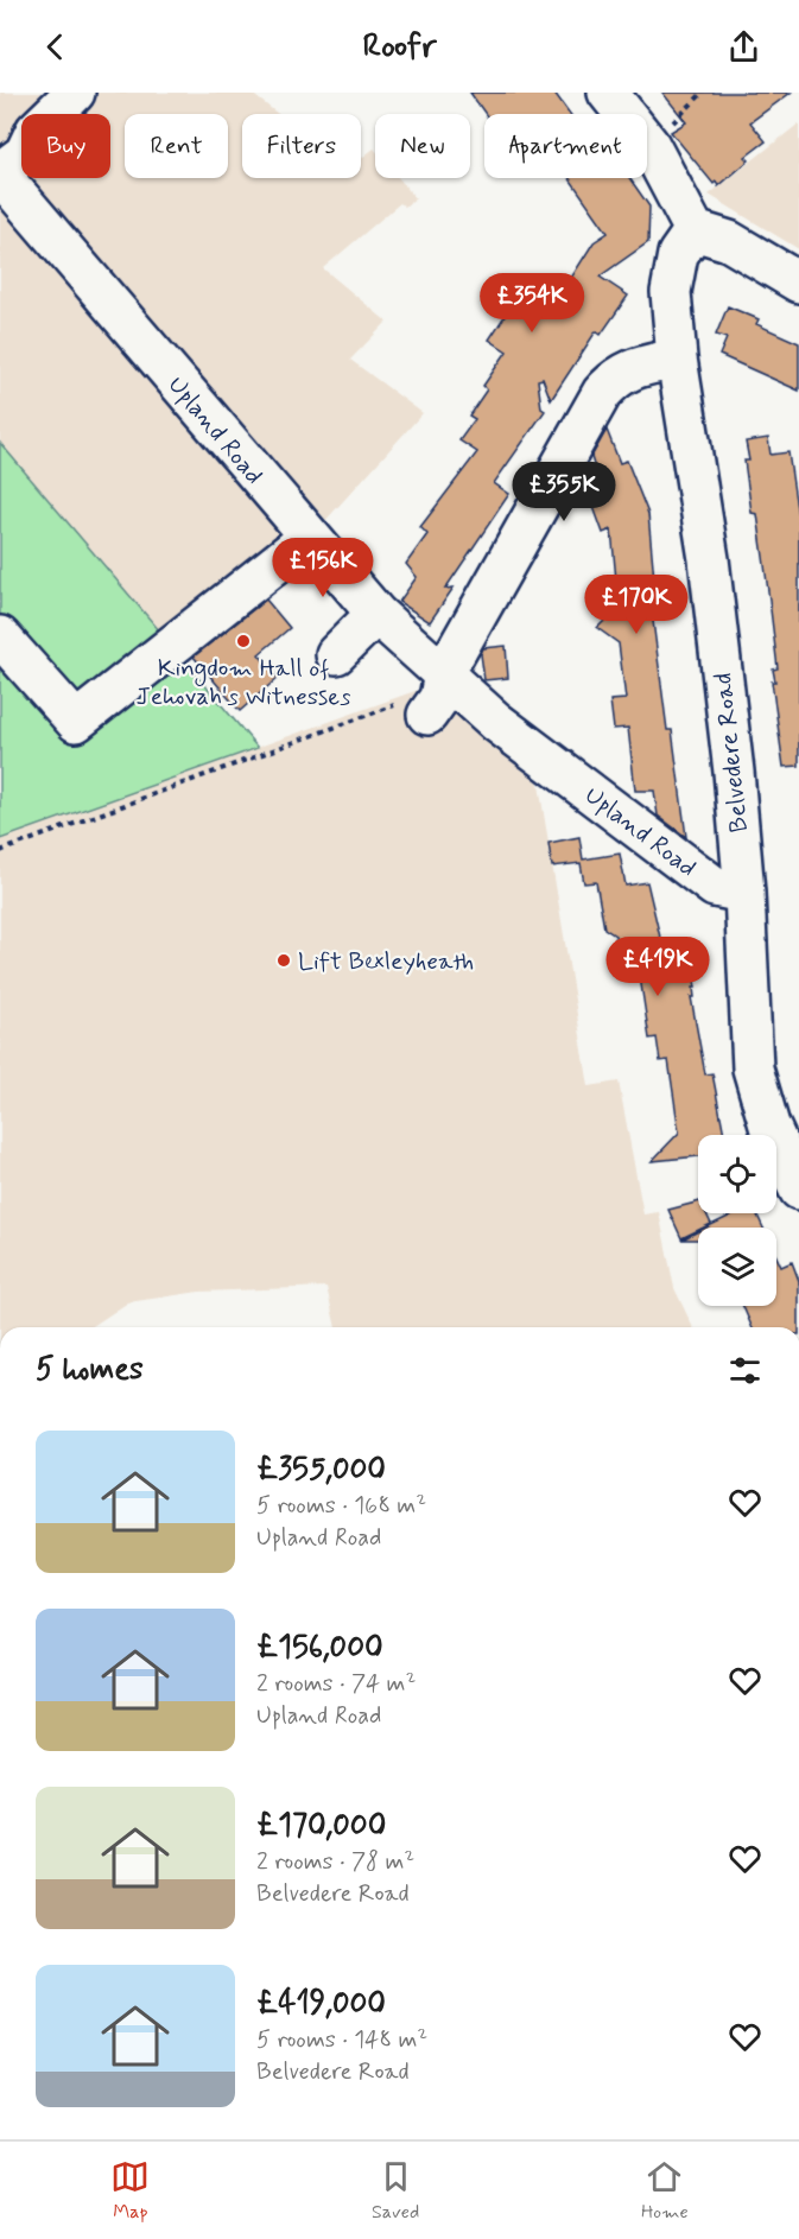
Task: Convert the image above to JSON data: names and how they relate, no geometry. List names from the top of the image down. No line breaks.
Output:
{"streets":{"street":["Upland Road","Belvedere Road"]},"crossings":[["Upland Road","Belvedere Road"]],"places":["Kingdom Hall of Jehovah's Witnesses","Lift Bexleyheath"],"page":{"header":"Roofr","chip":["Buy","Rent","Filters","New","Apartment"],"price":["£354K","£355K","£156K","£170K","£419K"],"heading":"5 homes","list":[{"name":"£355,000","note":"5 rooms · 168 m² · Upland Road"},{"name":"£156,000","note":"2 rooms · 74 m² · Upland Road"},{"name":"£170,000","note":"2 rooms · 78 m² · Belvedere Road"},{"name":"£419,000","note":"5 rooms · 148 m² · Belvedere Road"}],"tabs":["Map","Saved","Home"]}}
